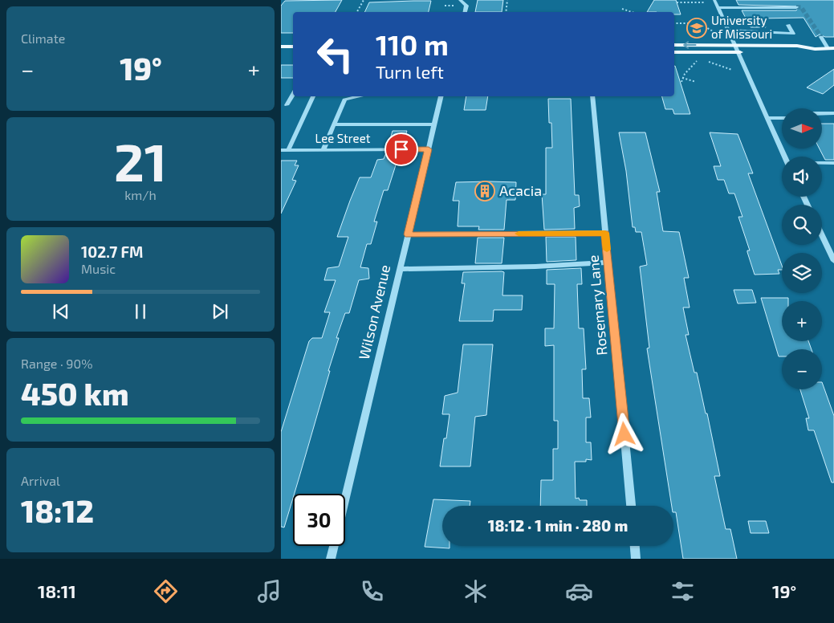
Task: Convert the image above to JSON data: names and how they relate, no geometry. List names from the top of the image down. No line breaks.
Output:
{"streets":{"street":["Lee Street","Rosemary Lane","Wilson Avenue"]},"crossings":[["Lee Street","Wilson Avenue"]],"places":{"school or university":["University of Missouri"],"building":["Acacia"]},"north":"right","page":{"tile":["Climate",["21","km/h"],["Range · 90%","450 km"],["Arrival","18:12"]],"turn":["110 m","Turn left"],"heat":["−","19°","+"],"map_buttons":["+","−"],"song":["102.7 FM","Music"],"limit":"30","trip":"18:12 · 1 min · 280 m","tabs":["18:11","19°"]}}
